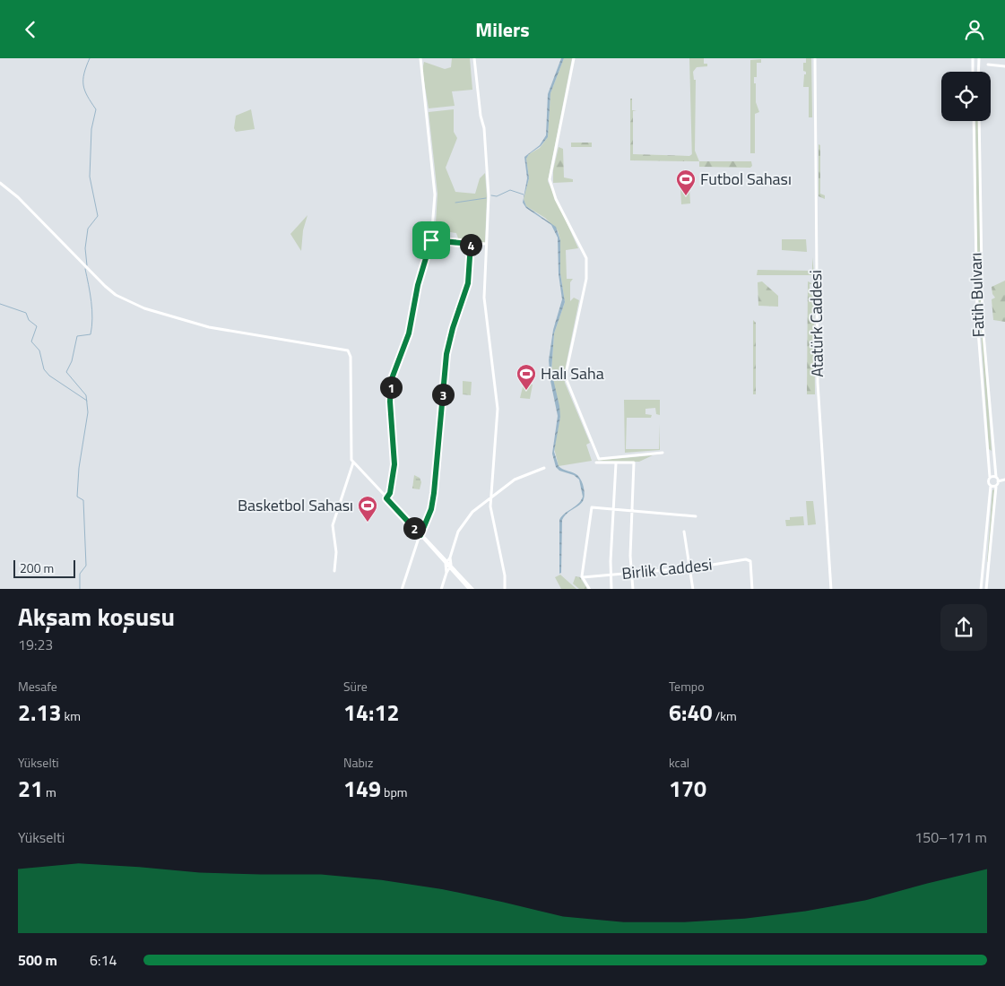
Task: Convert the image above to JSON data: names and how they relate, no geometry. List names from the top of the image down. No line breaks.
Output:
{"streets":{"street":["Fatih Bulvarı","Atatürk Caddesi","Birlik Caddesi"]},"places":{"sports":["Futbol Sahası","Halı Saha","Basketbol Sahası"]},"scale_bar":"200 m","page":{"header":"Milers","pins":["4","1","3","2"],"scale":"200 m","heading":["Akşam koşusu","19:23"],"stats":[["Mesafe","2.13 km"],["Süre","14:12"],["Tempo","6:40 /km"],["Yükselti","21 m"],["Nabız","149 bpm"],["kcal","170"]],"chart":["Yükselti","150–171 m"],"list":[{"name":"500 m","note":"6:14"}]}}
